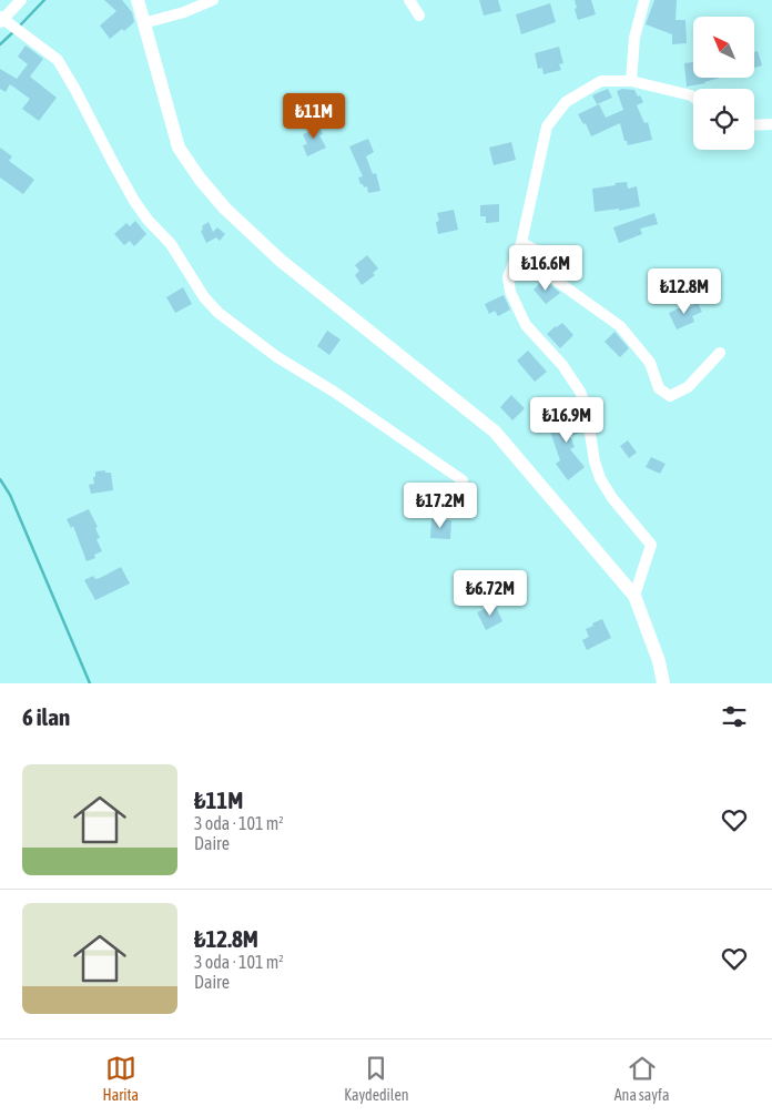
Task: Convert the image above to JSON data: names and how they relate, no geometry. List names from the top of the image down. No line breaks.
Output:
{"north":"top left","page":{"price":["₺11M","₺16.6M","₺12.8M","₺16.9M","₺17.2M","₺6.72M"],"heading":"6 ilan","list":[{"name":"₺11M","note":"3 oda · 101 m² · Daire"},{"name":"₺12.8M","note":"3 oda · 101 m² · Daire"}],"tabs":["Harita","Kaydedilen","Ana sayfa"]}}
